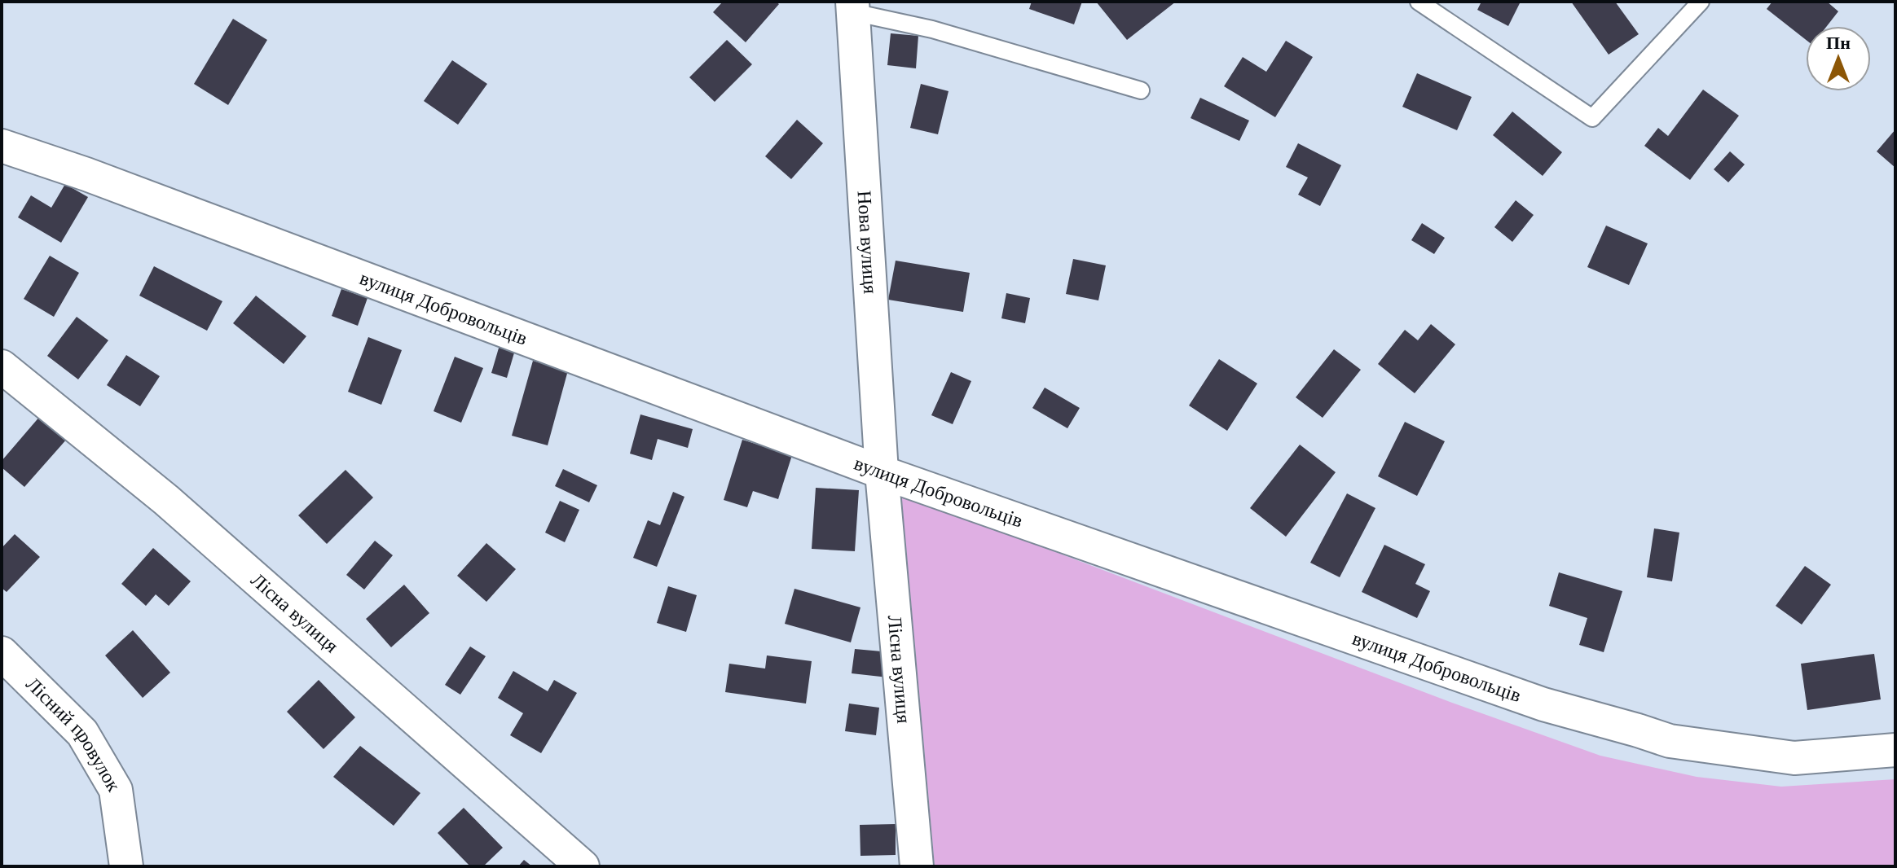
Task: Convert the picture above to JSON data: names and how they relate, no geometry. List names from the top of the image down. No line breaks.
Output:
{"streets":{"street":["Нова вулиця","вулиця Добровольців","Лісна вулиця","Лісний провулок"]},"crossings":[["Нова вулиця","вулиця Добровольців"],["Нова вулиця","Лісна вулиця"],["вулиця Добровольців","Лісна вулиця"]],"north":"top"}
